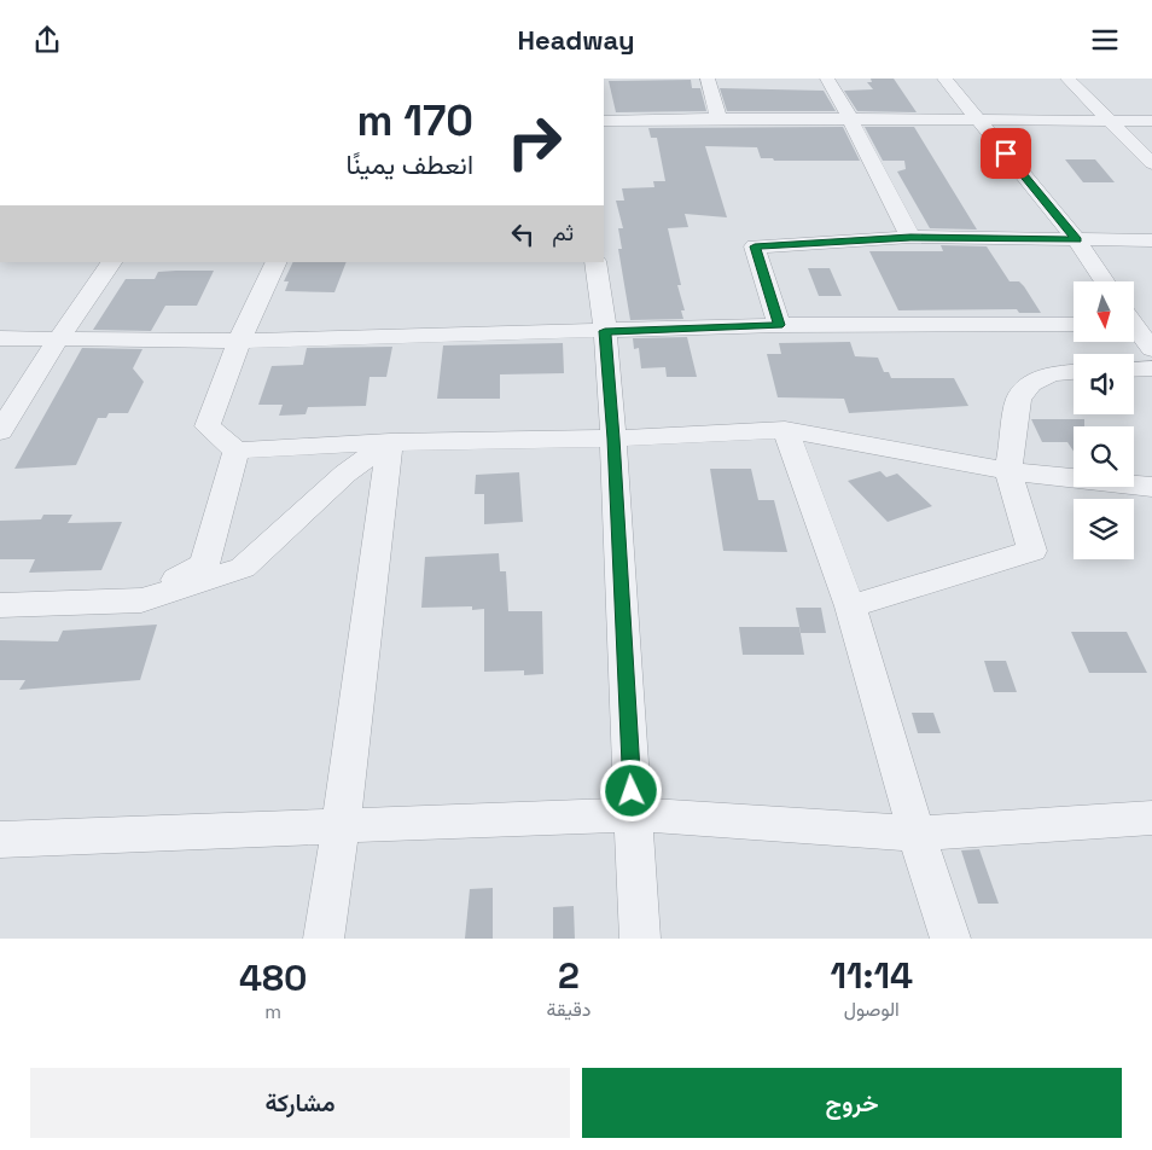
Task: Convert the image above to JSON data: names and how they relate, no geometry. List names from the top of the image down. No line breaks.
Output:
{"north":"bottom","page":{"header":"Headway","turn":["170 m","انعطف يمينًا"],"then":"ثم","eta":["11:14","الوصول","2","دقيقة","480","m"],"buttons":["خروج","مشاركة"]}}
